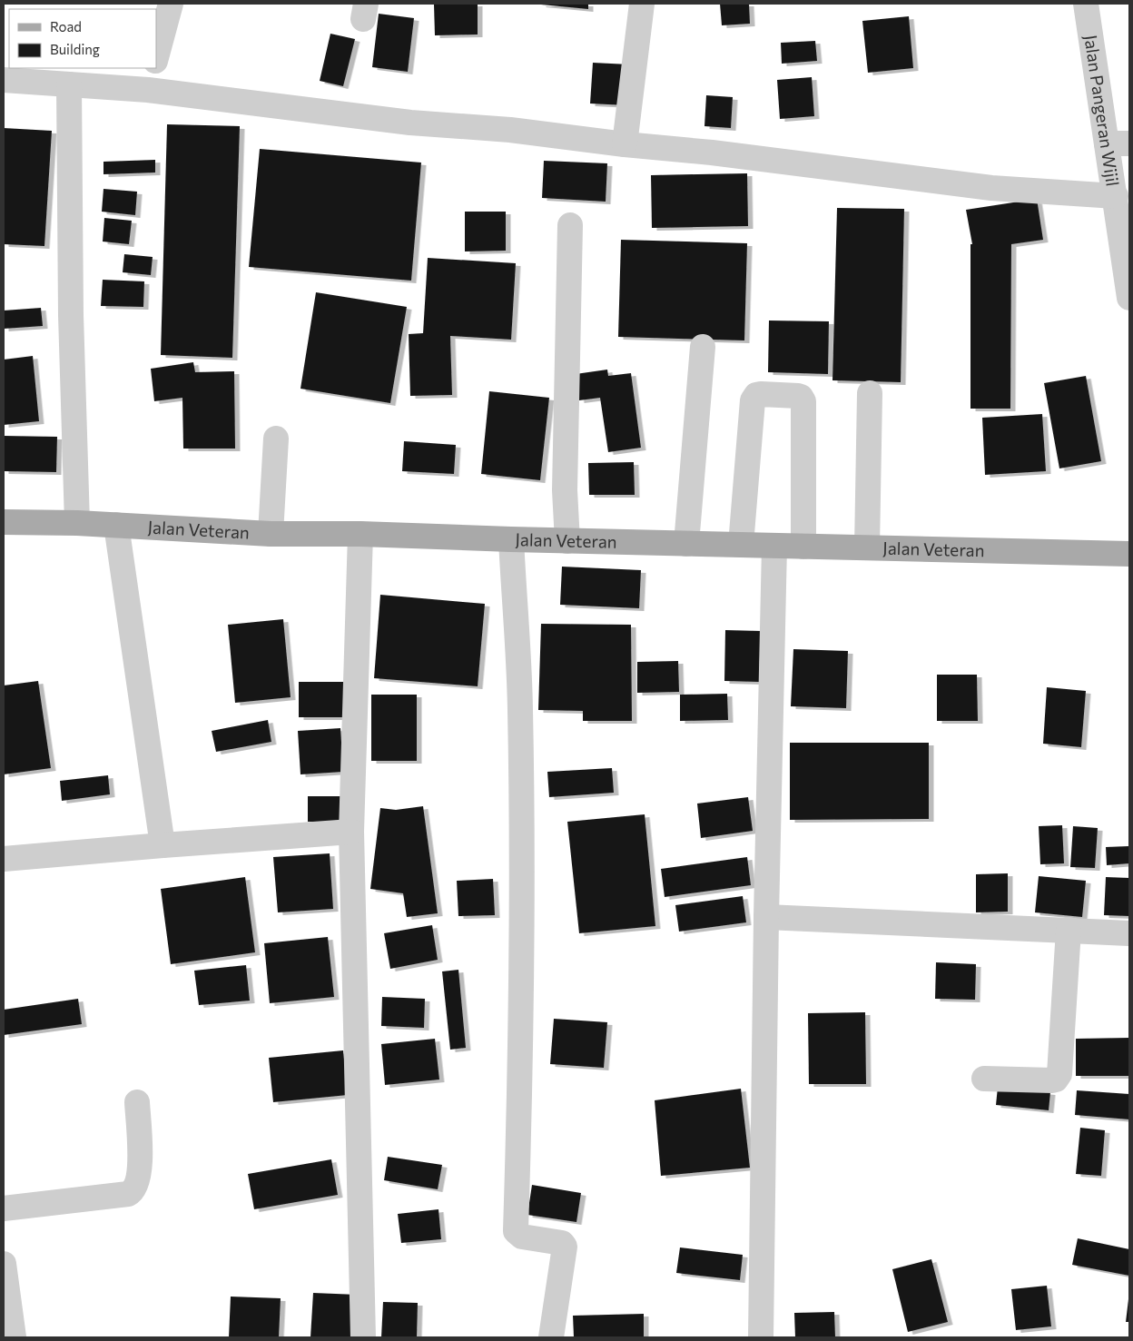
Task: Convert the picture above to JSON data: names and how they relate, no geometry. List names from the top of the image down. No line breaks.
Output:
{"streets":{"main road":["Jalan Veteran"],"street":["Jalan Pangeran Wijil"]},"legend":["Road","Building"]}
